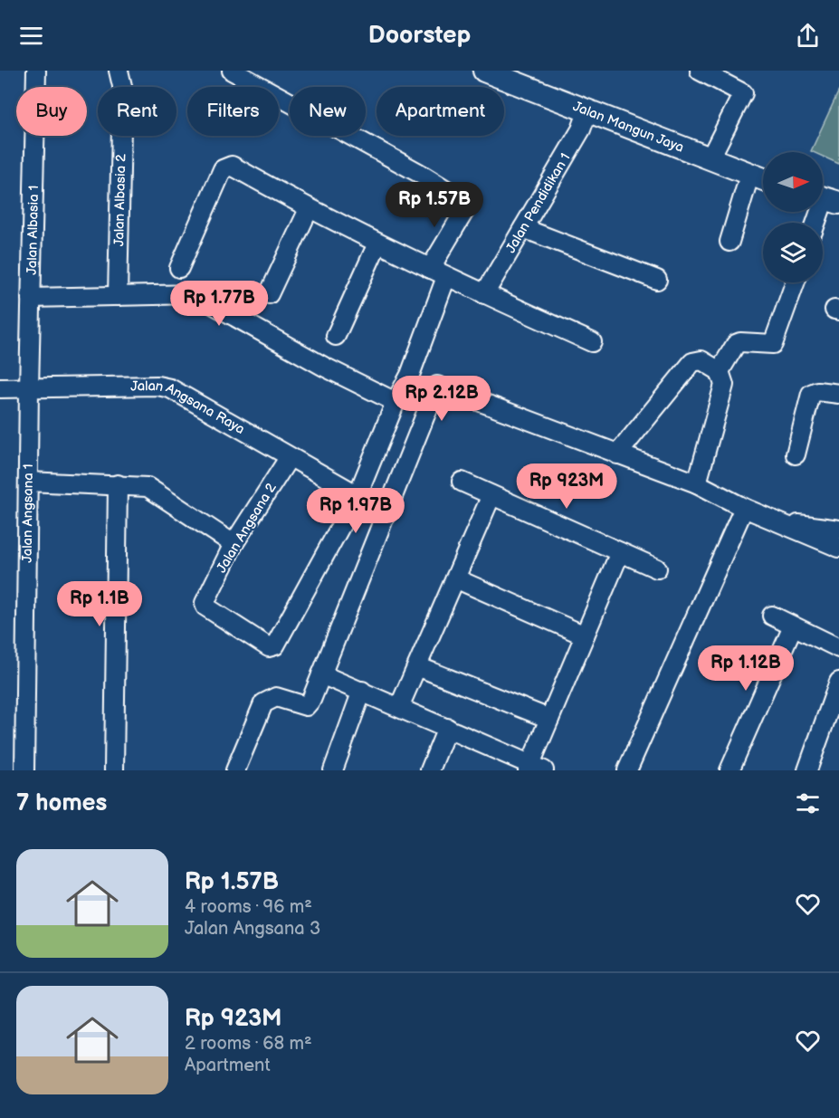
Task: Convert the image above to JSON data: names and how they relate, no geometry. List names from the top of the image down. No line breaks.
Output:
{"streets":{"street":["Jalan Mangun Jaya","Jalan Albasia 2","Jalan Pendidikan 1","Jalan Albasia 1","Jalan Angsana Raya","Jalan Angsana 1","Jalan Angsana 2"]},"crossings":[["Jalan Mangun Jaya","Jalan Pendidikan 1"],["Jalan Albasia 1","Jalan Angsana Raya"],["Jalan Albasia 1","Jalan Angsana 1"],["Jalan Angsana Raya","Jalan Angsana 1"],["Jalan Angsana Raya","Jalan Angsana 2"]],"north":"right","page":{"header":"Doorstep","chip":["Buy","Rent","Filters","New","Apartment"],"price":["Rp 1.57B","Rp 1.77B","Rp 2.12B","Rp 923M","Rp 1.97B","Rp 1.1B","Rp 1.12B"],"heading":"7 homes","list":[{"name":"Rp 1.57B","note":"4 rooms · 96 m² · Jalan Angsana 3"},{"name":"Rp 923M","note":"2 rooms · 68 m² · Apartment"}]}}
